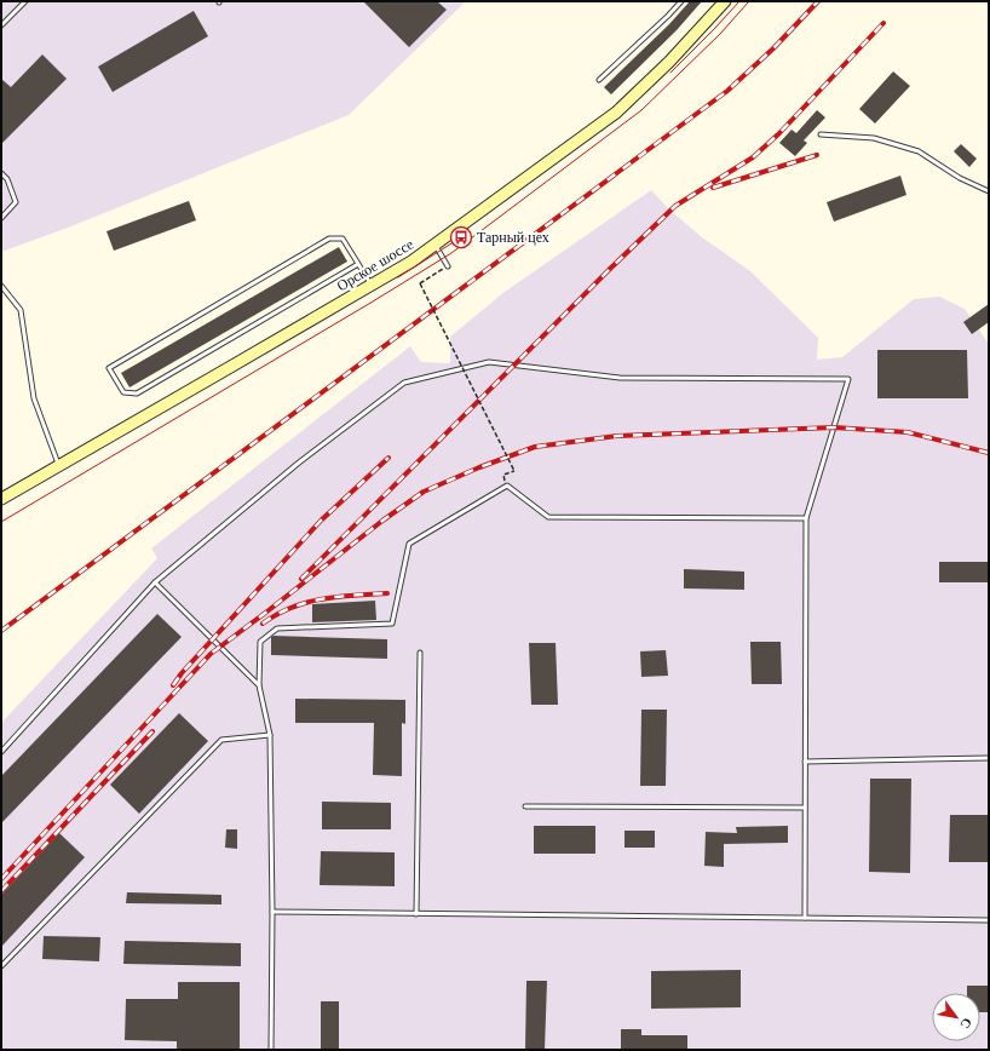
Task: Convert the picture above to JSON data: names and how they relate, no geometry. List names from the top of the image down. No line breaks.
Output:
{"streets":{"street":["Орское шоссе"]},"places":{"bus stop":["Тарный цех"]},"north":"bottom right"}
